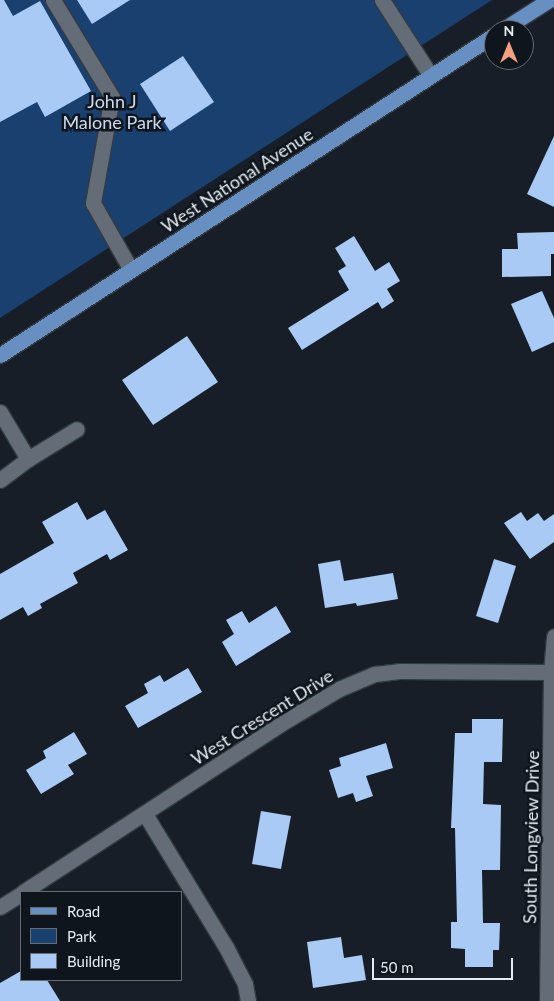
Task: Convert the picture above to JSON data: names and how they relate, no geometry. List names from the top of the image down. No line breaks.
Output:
{"streets":{"main road":["West National Avenue"],"street":["West Crescent Drive","South Longview Drive"]},"crossings":[["West Crescent Drive","South Longview Drive"]],"parks":["John J Malone Park"],"legend":["Road","Park","Building"],"scale_bar":"50 m","north":"top"}
